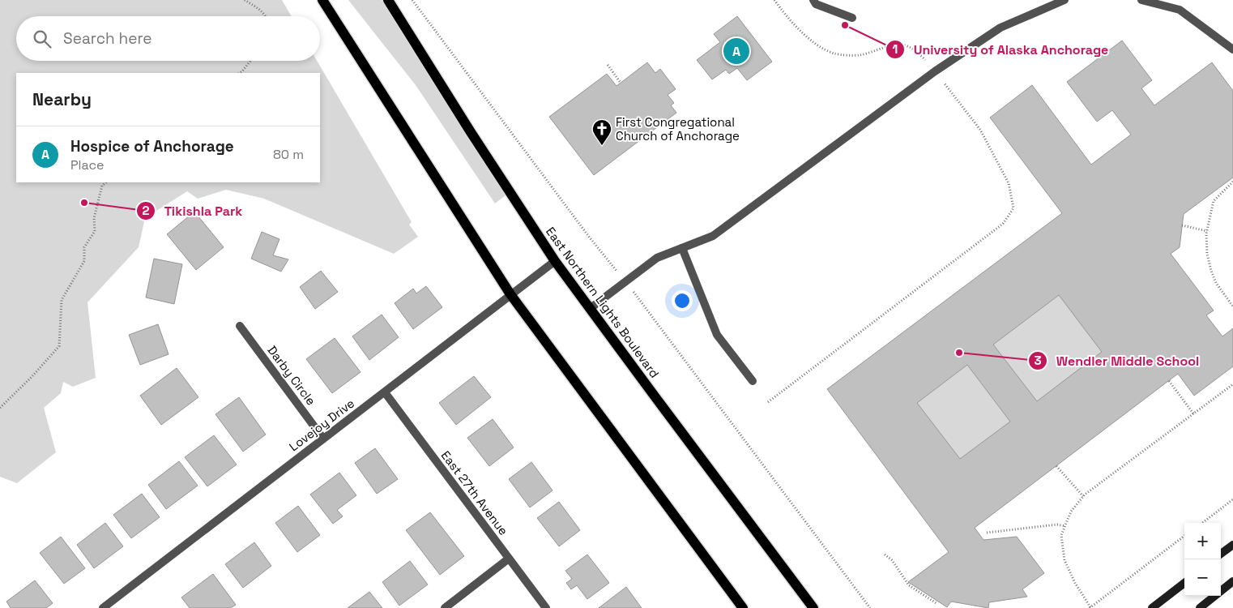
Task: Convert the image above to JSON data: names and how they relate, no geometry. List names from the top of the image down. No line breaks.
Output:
{"streets":{"main road":["East Northern Lights Boulevard"],"street":["Darby Circle","Lovejoy Drive","East 27th Avenue"]},"crossings":[["East Northern Lights Boulevard","Lovejoy Drive"],["Darby Circle","Lovejoy Drive"],["Lovejoy Drive","East 27th Avenue"]],"places":{"other":["University of Alaska Anchorage","Tikishla Park","Wendler Middle School"],"church":["First Congregational Church of Anchorage"]},"page":{"search":"Search here","pins":"A","heading":"Nearby","list":[{"mark":"A","name":"Hospice of Anchorage","note":"Place","value":"80 m"}],"map_buttons":["+","−"]}}
